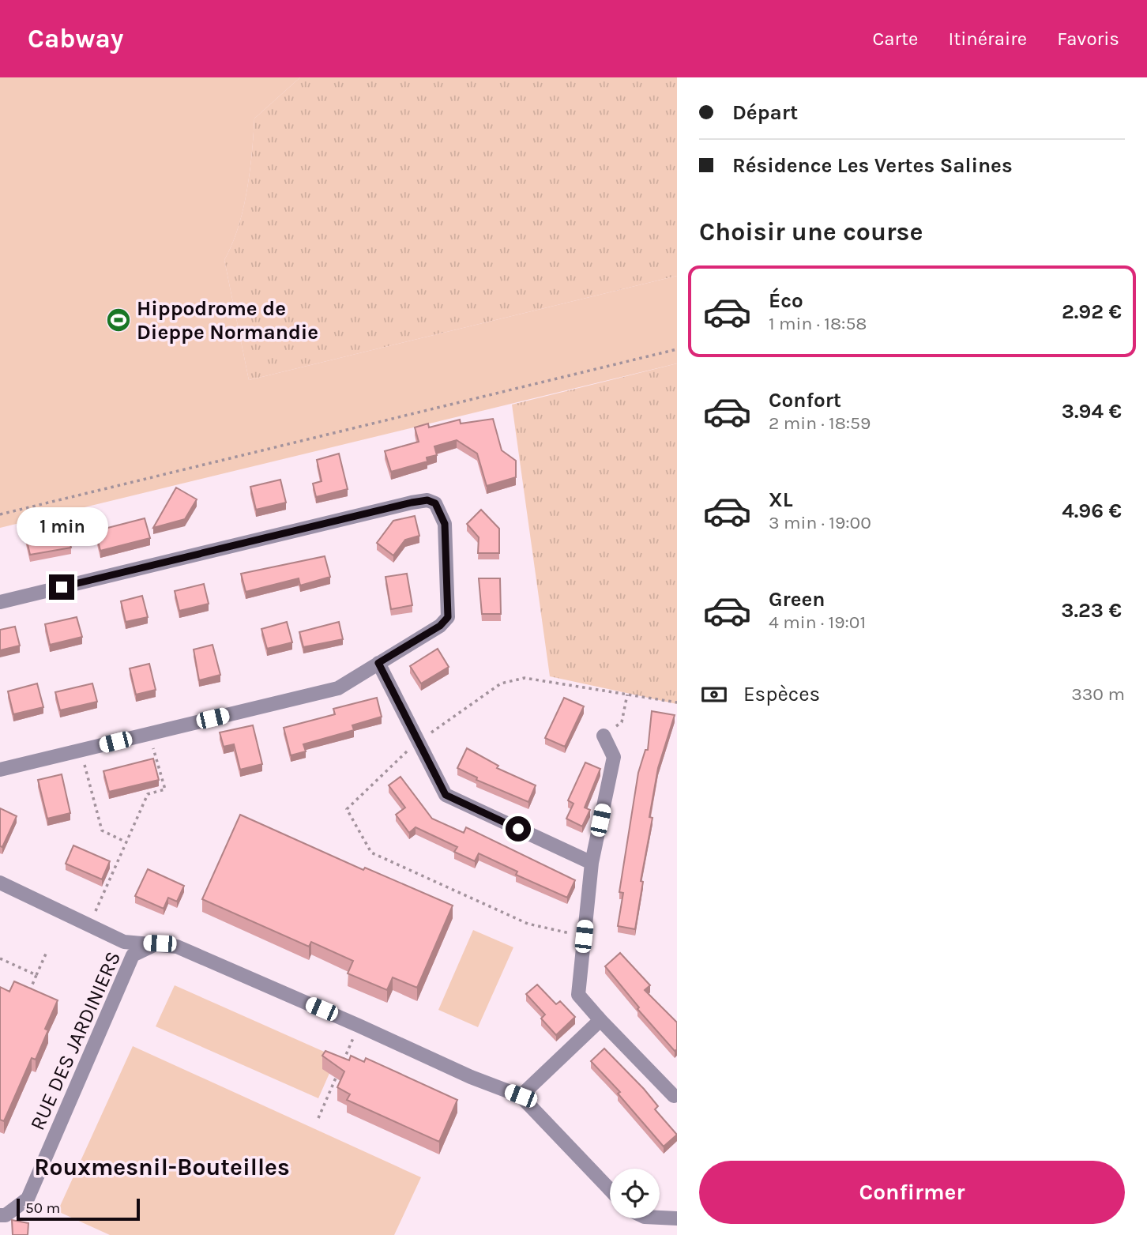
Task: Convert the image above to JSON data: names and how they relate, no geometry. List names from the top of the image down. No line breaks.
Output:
{"streets":{"street":["RUE DES JARDINIERS"]},"districts":["Rouxmesnil-Bouteilles"],"places":{"sports":["Hippodrome de Dieppe Normandie"]},"scale_bar":"50 m","page":{"header":"Cabway","nav":["Carte","Itinéraire","Favoris"],"banner":["Départ","Résidence Les Vertes Salines"],"heading":"Choisir une course","list":[{"name":"Éco","note":"1 min · 18:58","value":"2.92 €"},{"name":"Confort","note":"2 min · 18:59","value":"3.94 €"},{"name":"XL","note":"3 min · 19:00","value":"4.96 €"},{"name":"Green","note":"4 min · 19:01","value":"3.23 €"}],"bubble":"1 min","pay":["Espèces","330 m"],"buttons":"Confirmer","scale":"50 m"}}
